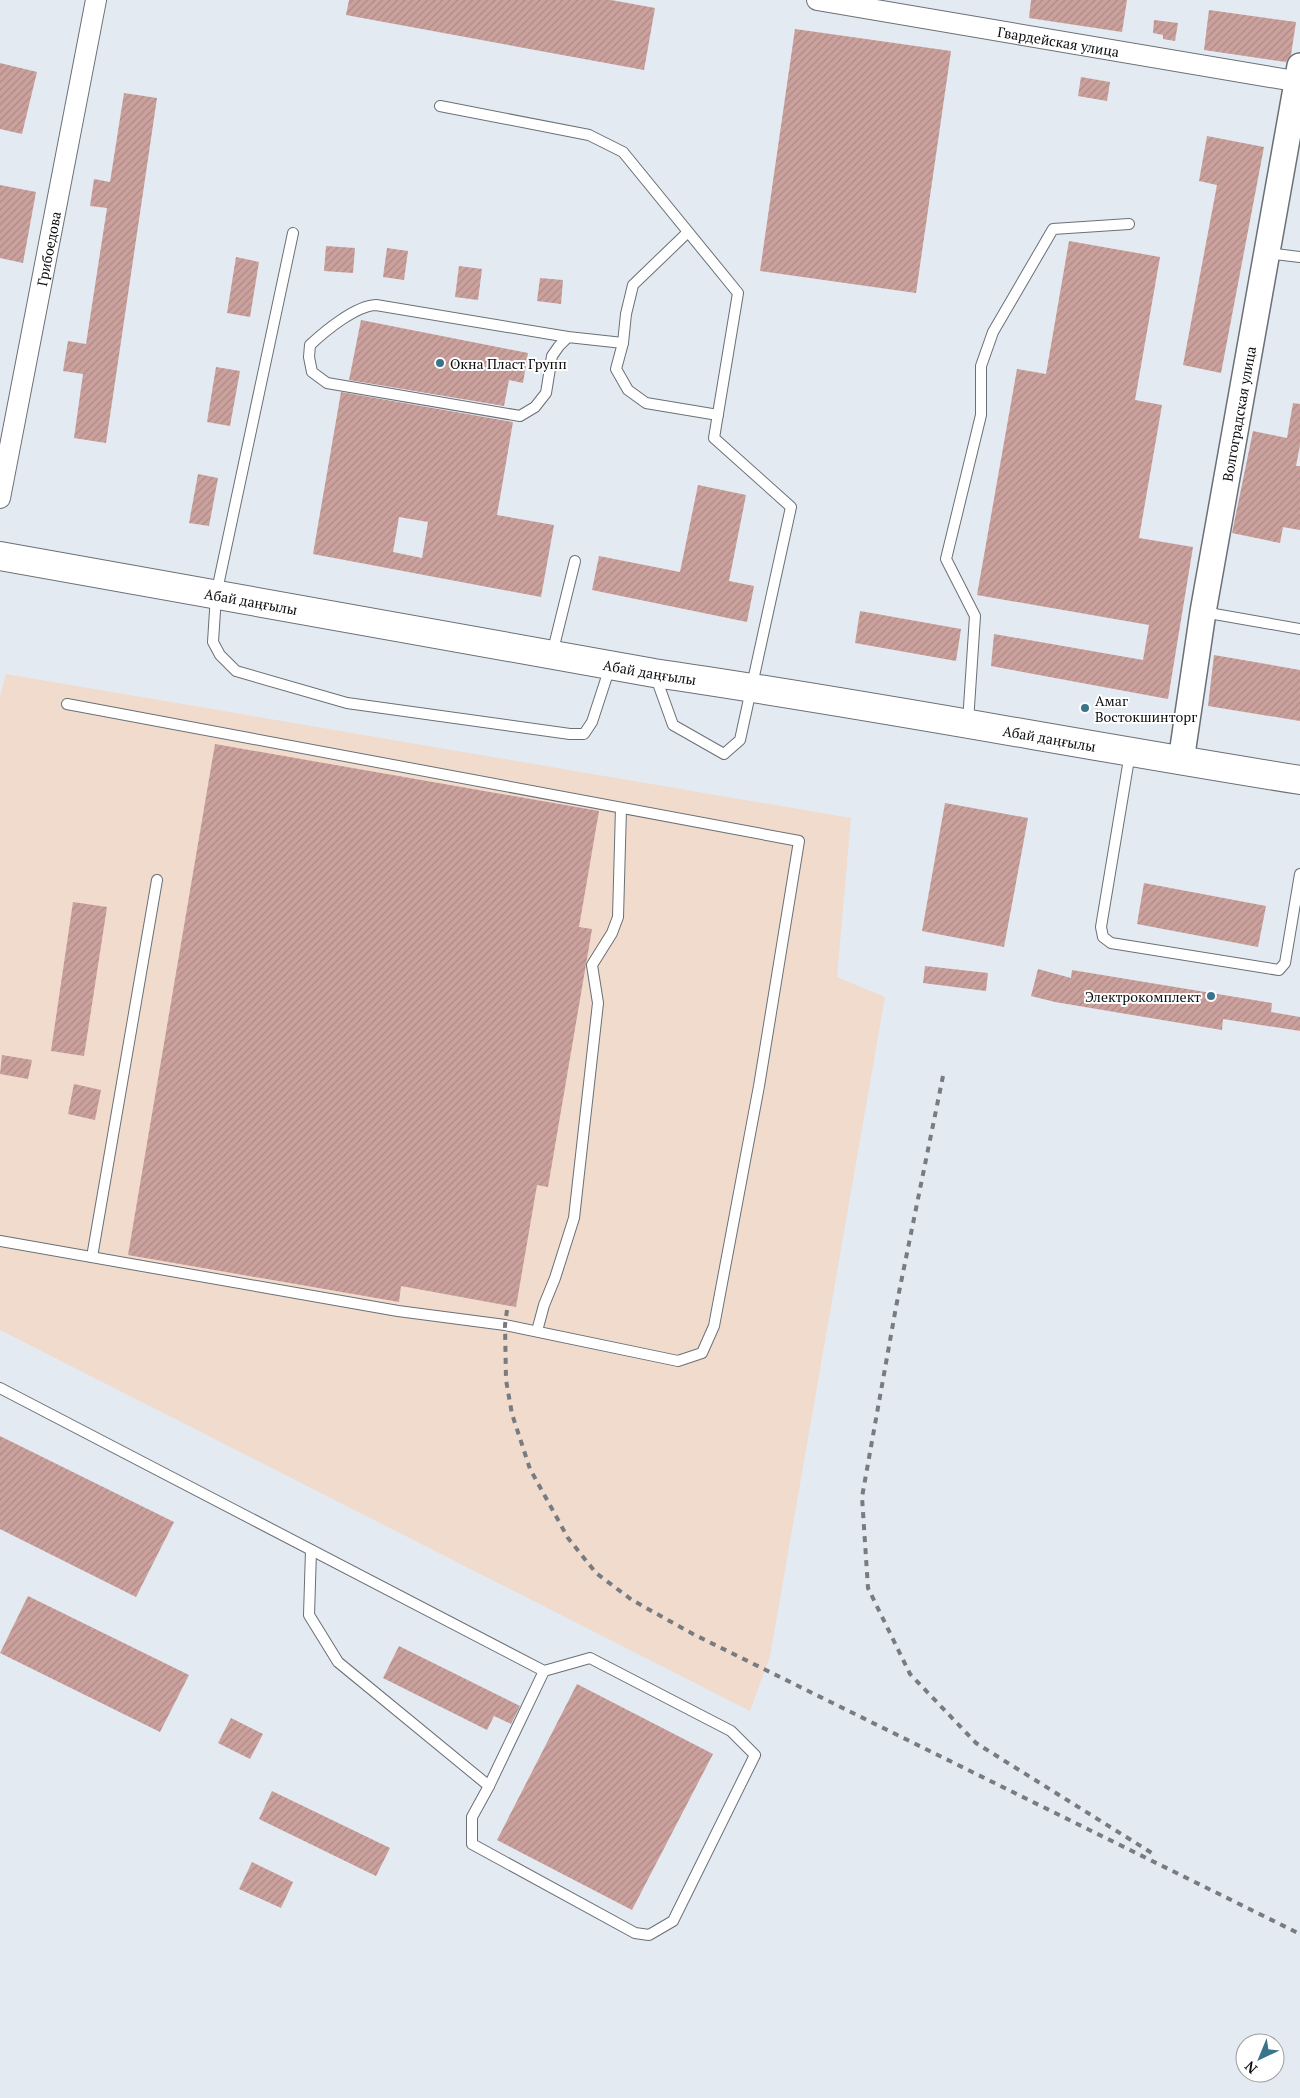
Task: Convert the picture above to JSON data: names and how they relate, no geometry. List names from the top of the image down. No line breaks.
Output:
{"streets":{"main road":["Абай даңғылы"],"street":["Гвардейская улица","Грибоедова","Волгоградская улица"]},"crossings":[["Гвардейская улица","Волгоградская улица"],["Волгоградская улица","Абай даңғылы"]],"places":["Окна Пласт Групп","Амаг Востокшинторг","Электрокомплект"],"north":"bottom left"}
